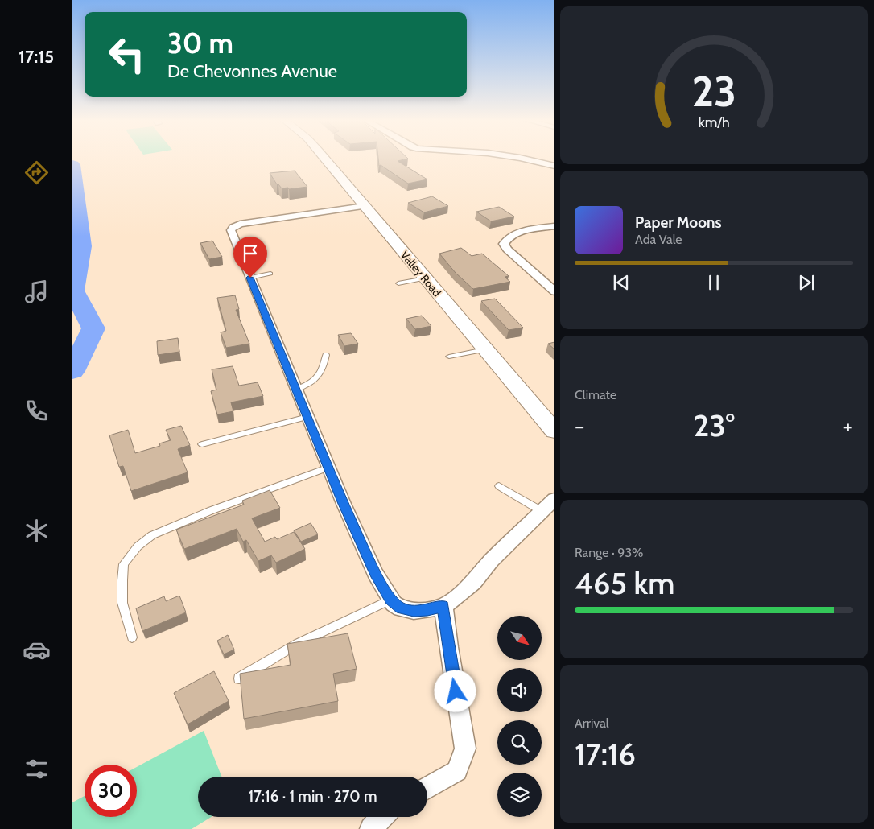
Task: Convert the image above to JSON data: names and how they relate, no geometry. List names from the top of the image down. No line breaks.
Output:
{"streets":{"street":["Valley Road"]},"north":"bottom right","page":{"tabs":"17:15","turn":["30 m","De Chevonnes Avenue"],"song":["Paper Moons","Ada Vale"],"tile":["Climate",["Range · 93%","465 km"],["Arrival","17:16"]],"heat":["−","23°","+"],"limit":"30","trip":"17:16 · 1 min · 270 m","gauge":["23","km/h"]}}
